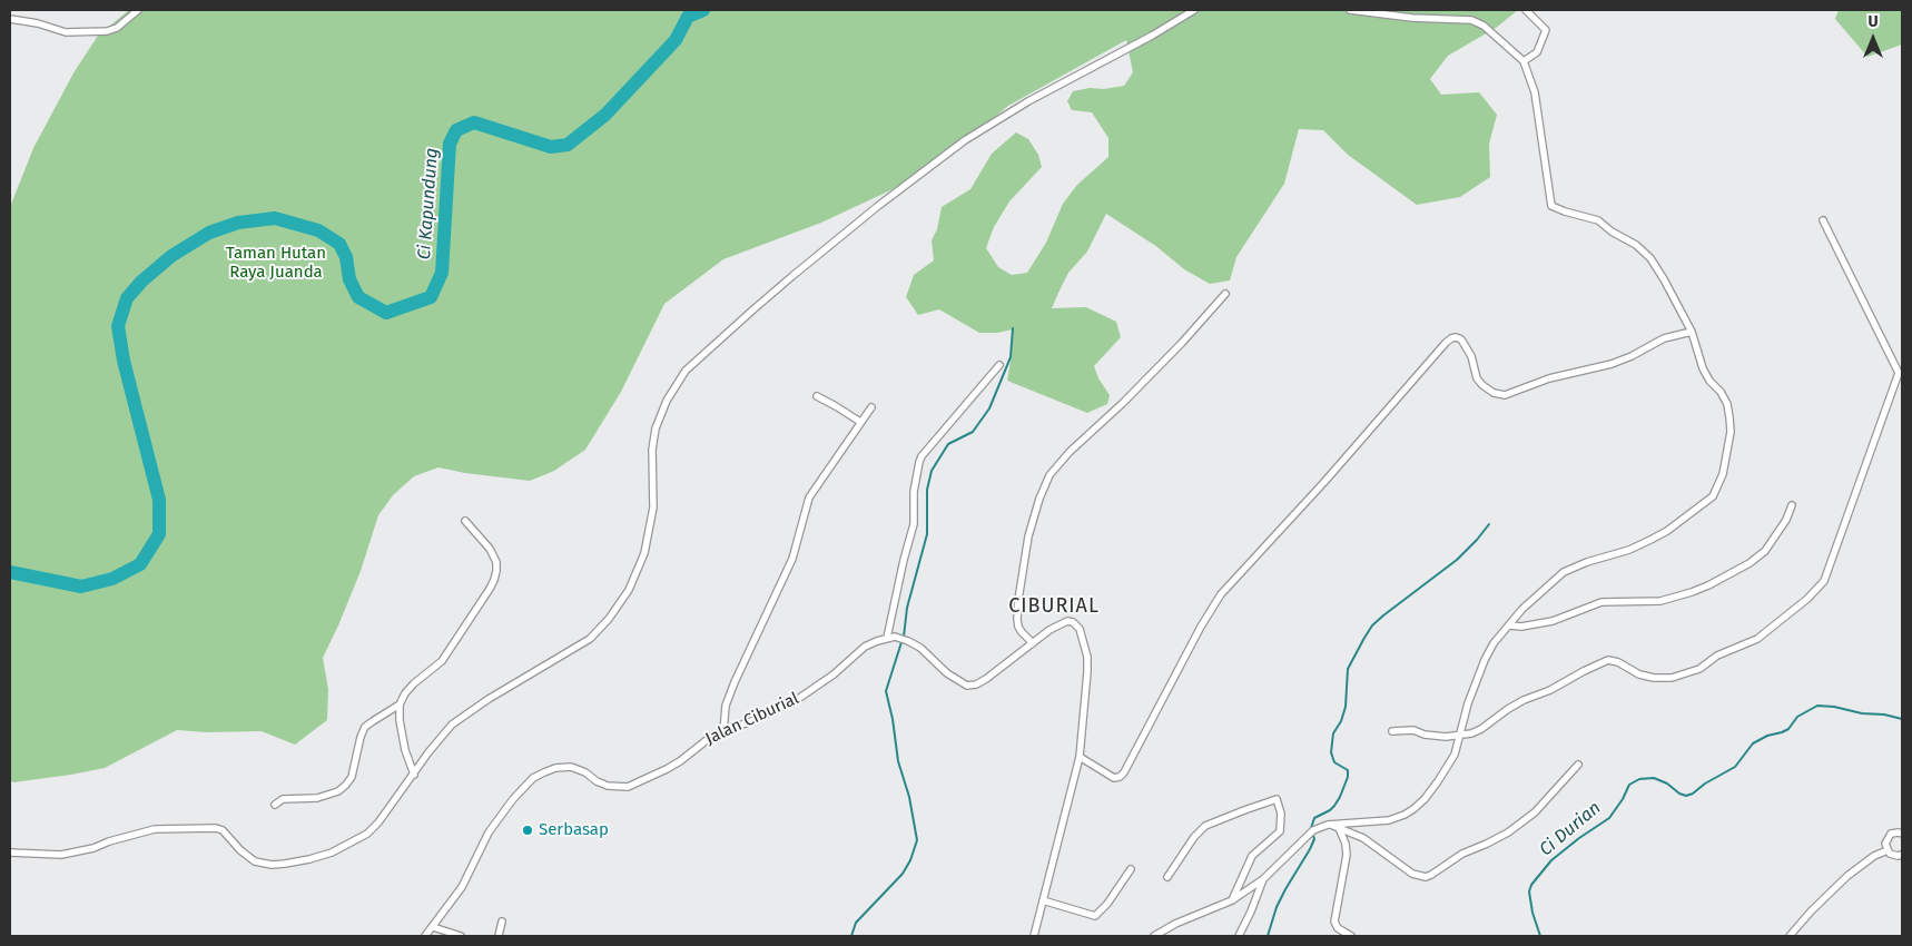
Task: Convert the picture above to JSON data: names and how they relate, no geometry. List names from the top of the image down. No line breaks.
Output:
{"streets":{"street":["Jalan Ciburial"]},"districts":["CIBURIAL"],"water":["Ci Kapundung","Ci Durian"],"parks":["Taman Hutan Raya Juanda"],"places":["Serbasap"],"north":"top"}
